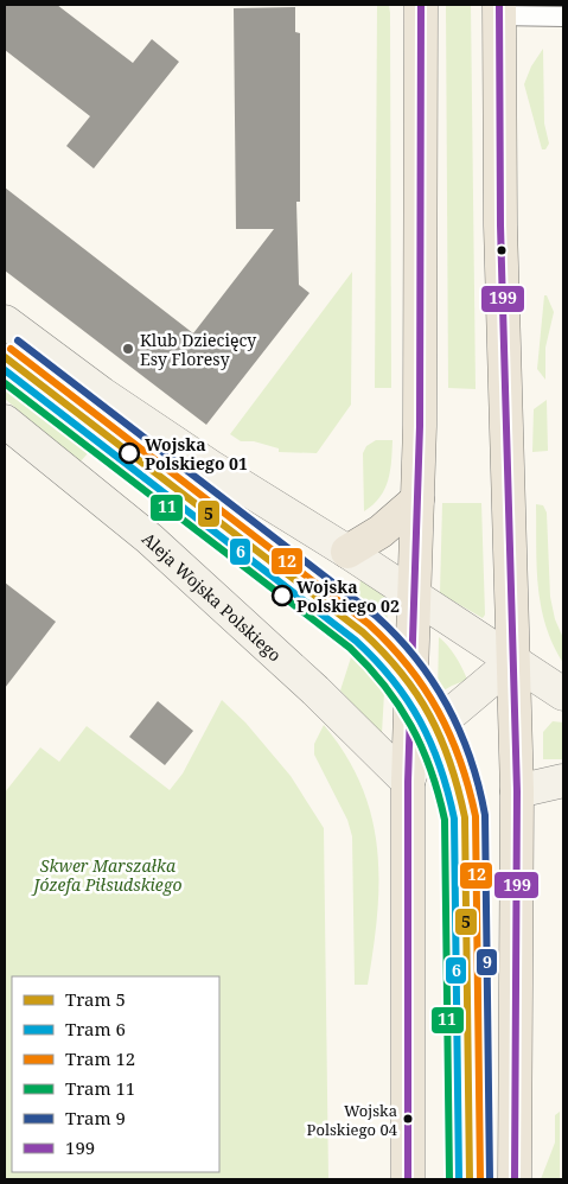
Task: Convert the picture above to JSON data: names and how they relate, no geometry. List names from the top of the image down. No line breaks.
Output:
{"streets":{"street":["Aleja Wojska Polskiego"]},"parks":["Skwer Marszałka Józefa Piłsudskiego"],"places":["Klub Dziecięcy Esy Floresy","Wojska Polskiego 01","Wojska Polskiego 02","Wojska Polskiego 04"],"lines":["transit line 199","tram line 9","tram line 12","tram line 5","tram line 6","tram line 11"],"legend":["Tram 5","Tram 6","Tram 12","Tram 11","Tram 9","199"]}
